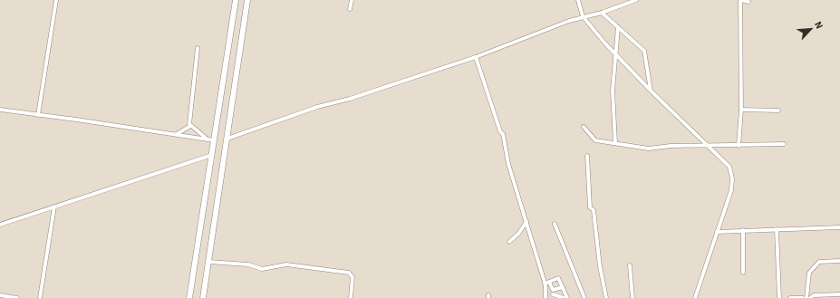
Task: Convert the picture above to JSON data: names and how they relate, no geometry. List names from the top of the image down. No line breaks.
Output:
{"north":"top right"}
